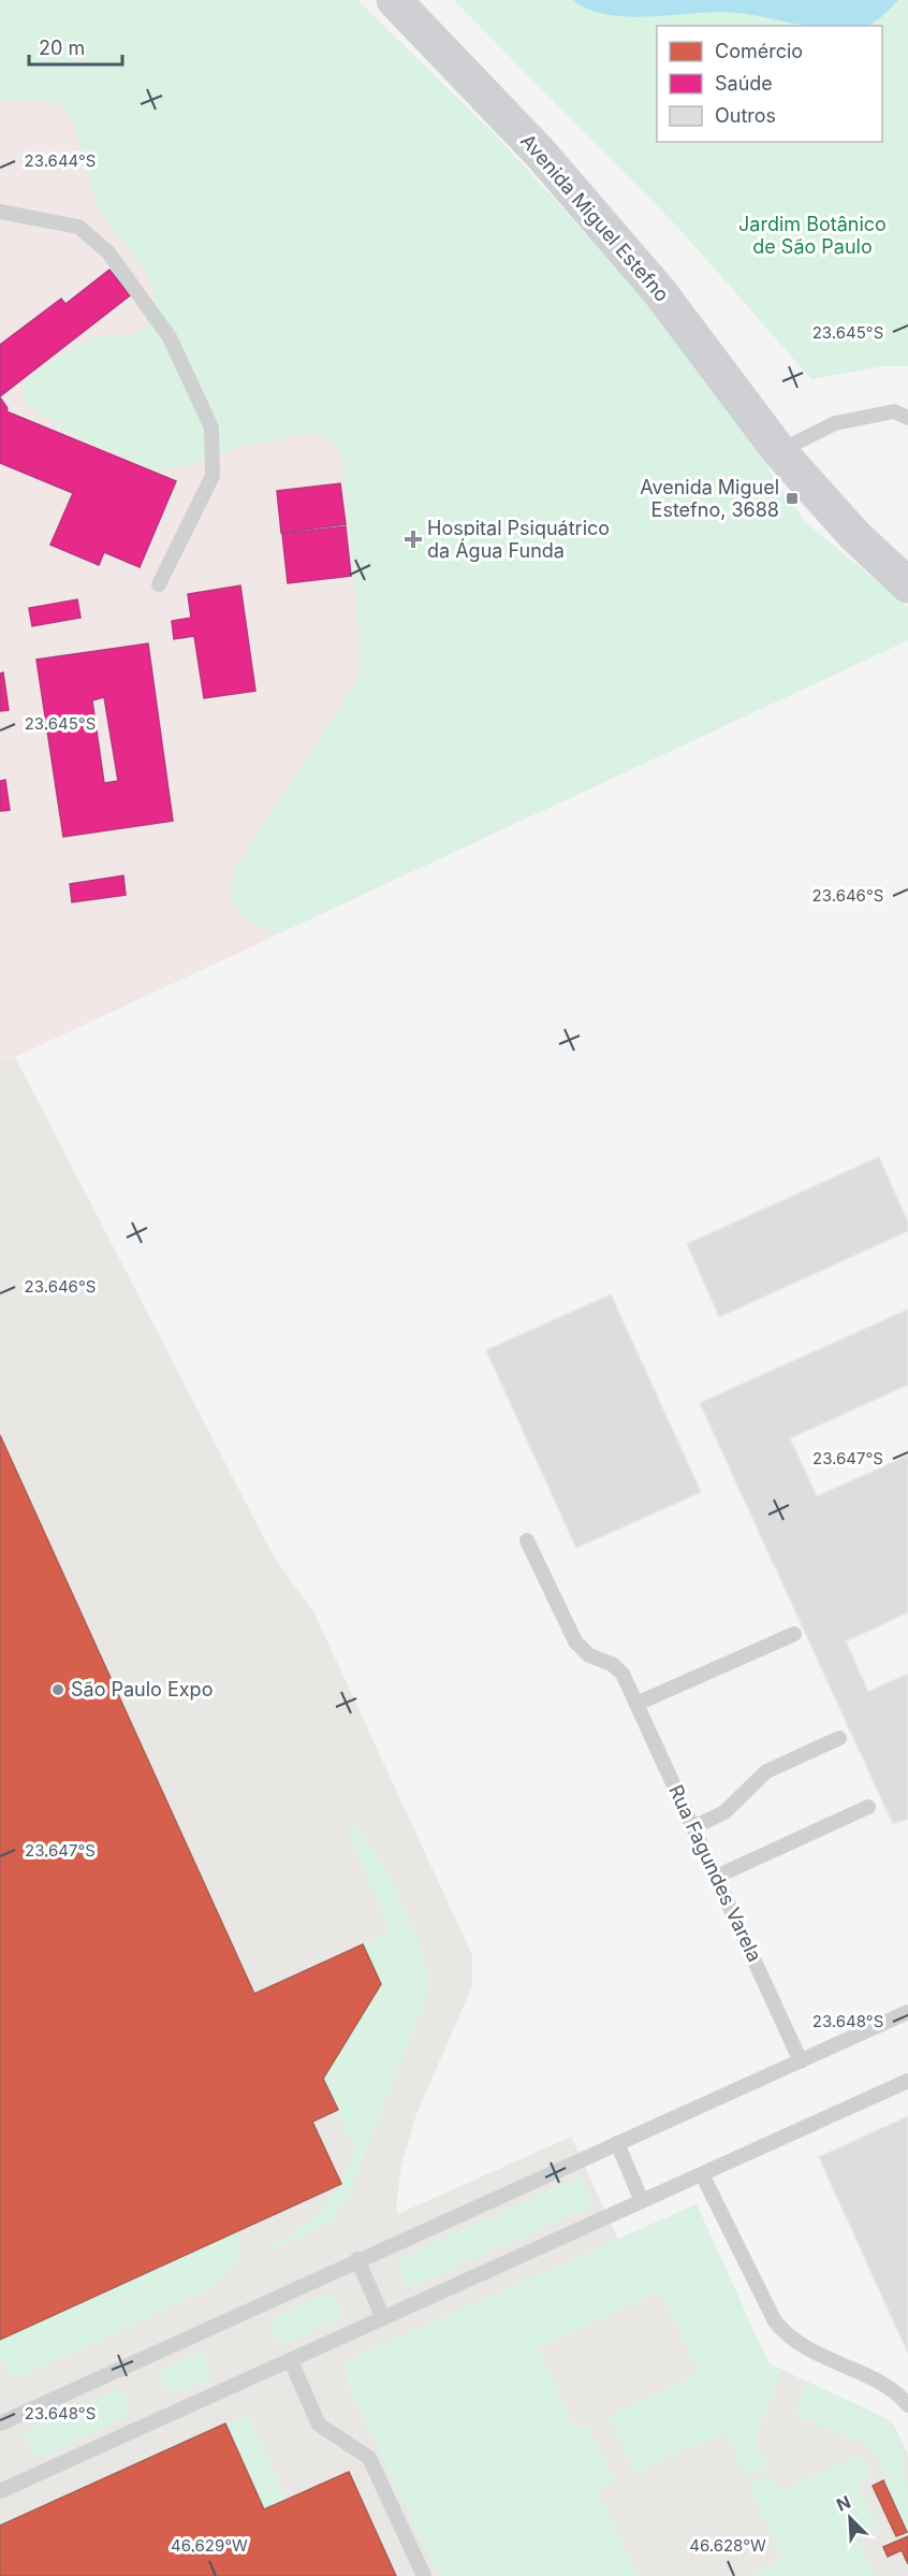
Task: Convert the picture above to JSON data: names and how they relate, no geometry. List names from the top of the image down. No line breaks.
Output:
{"streets":{"main road":["Avenida Miguel Estefno"],"lane":["Rua Fagundes Varela"]},"parks":["Jardim Botânico de São Paulo"],"places":{"transit":["Avenida Miguel Estefno, 3688"],"health":["Hospital Psiquátrico da Água Funda"],"other":["São Paulo Expo"]},"legend":["Comércio","Saúde","Outros"],"scale_bar":"20 m","north":"top left","coordinates":["23.644°S","23.645°S","23.646°S","23.647°S","23.648°S","46.629°W","46.628°W"]}
